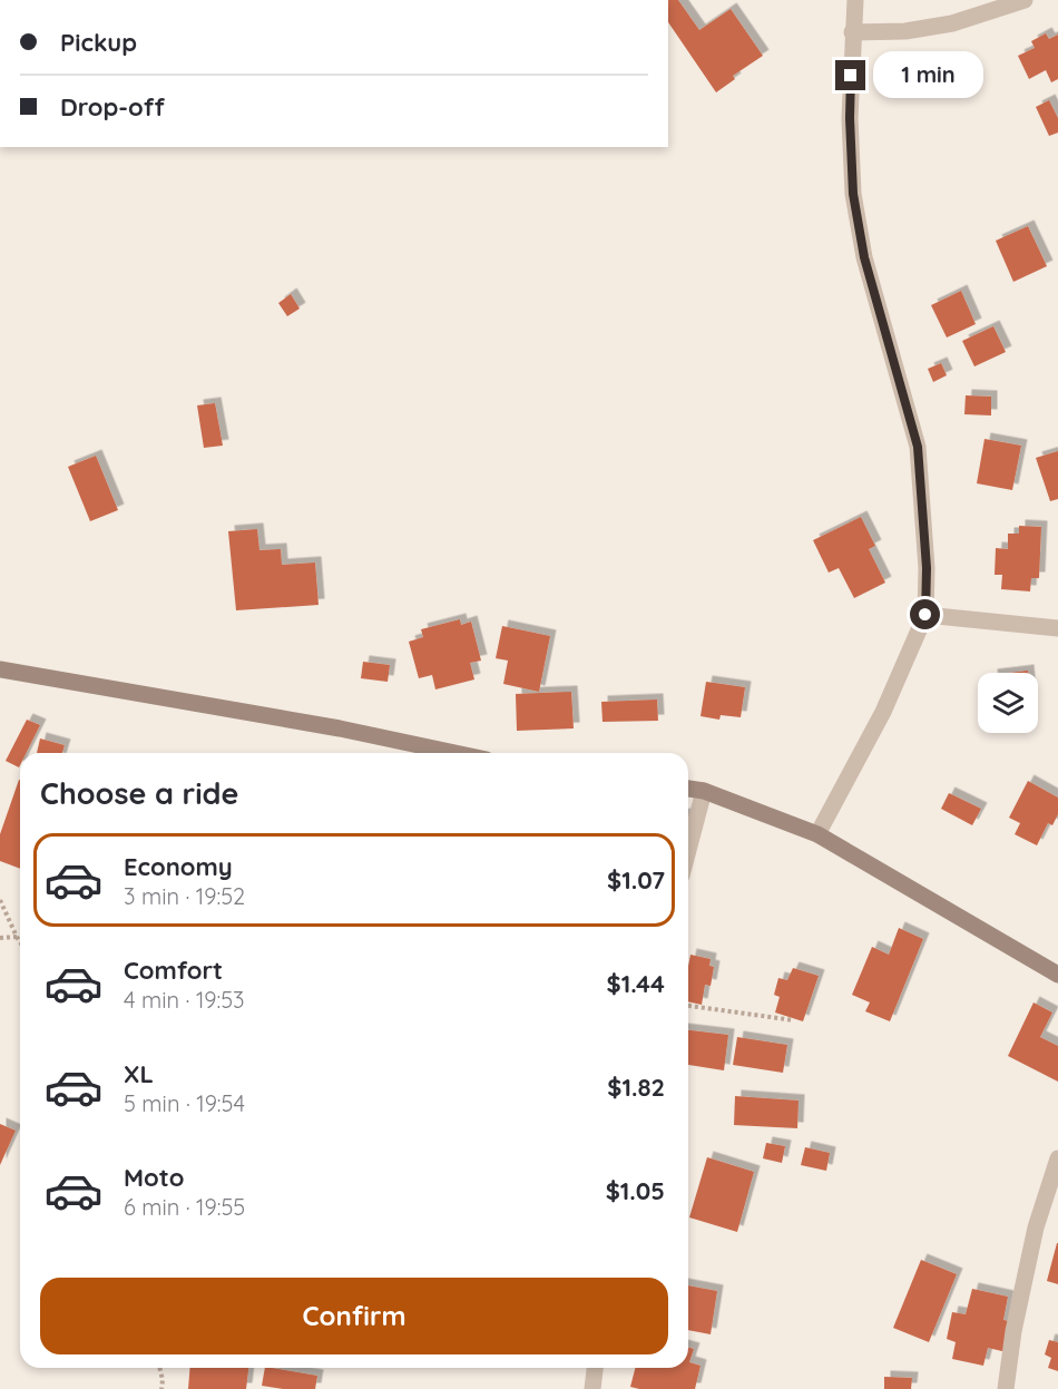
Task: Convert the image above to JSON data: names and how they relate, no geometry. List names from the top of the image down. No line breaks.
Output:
{"page":{"banner":["Pickup","Drop-off"],"bubble":"1 min","heading":"Choose a ride","list":[{"name":"Economy","note":"3 min · 19:52","value":"$1.07"},{"name":"Comfort","note":"4 min · 19:53","value":"$1.44"},{"name":"XL","note":"5 min · 19:54","value":"$1.82"},{"name":"Moto","note":"6 min · 19:55","value":"$1.05"}],"buttons":"Confirm"}}
